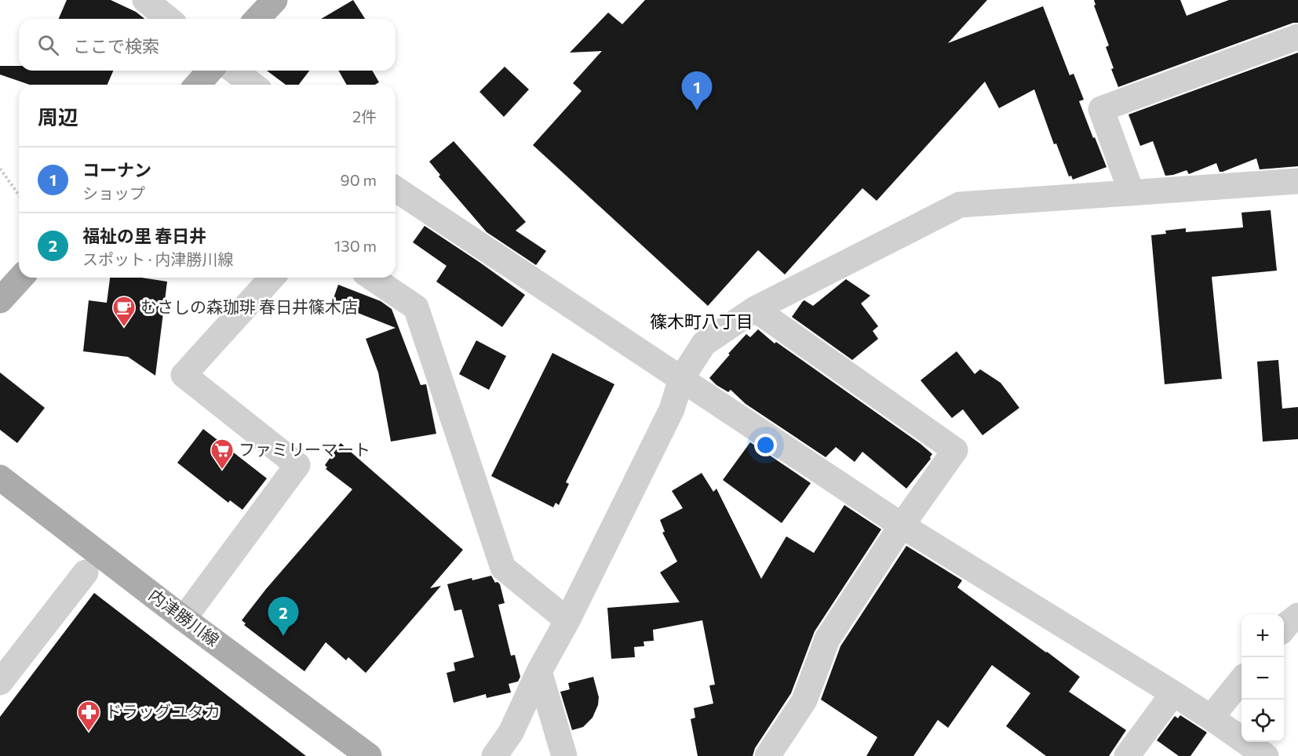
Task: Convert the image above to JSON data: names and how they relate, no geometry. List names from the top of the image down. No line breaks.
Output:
{"streets":{"main road":["内津勝川線"]},"districts":["篠木町八丁目"],"places":{"cafe":["むさしの森珈琲 春日井篠木店"],"supermarket":["ファミリーマート"],"pharmacy":["ドラッグユタカ"]},"page":{"search":"ここで検索","pins":["1","2"],"heading":["周辺","2件"],"list":[{"mark":"1","name":"コーナン","note":"ショップ","value":"90 m"},{"mark":"2","name":"福祉の里 春日井","note":"スポット · 内津勝川線","value":"130 m"}],"map_buttons":["+","−"]}}
